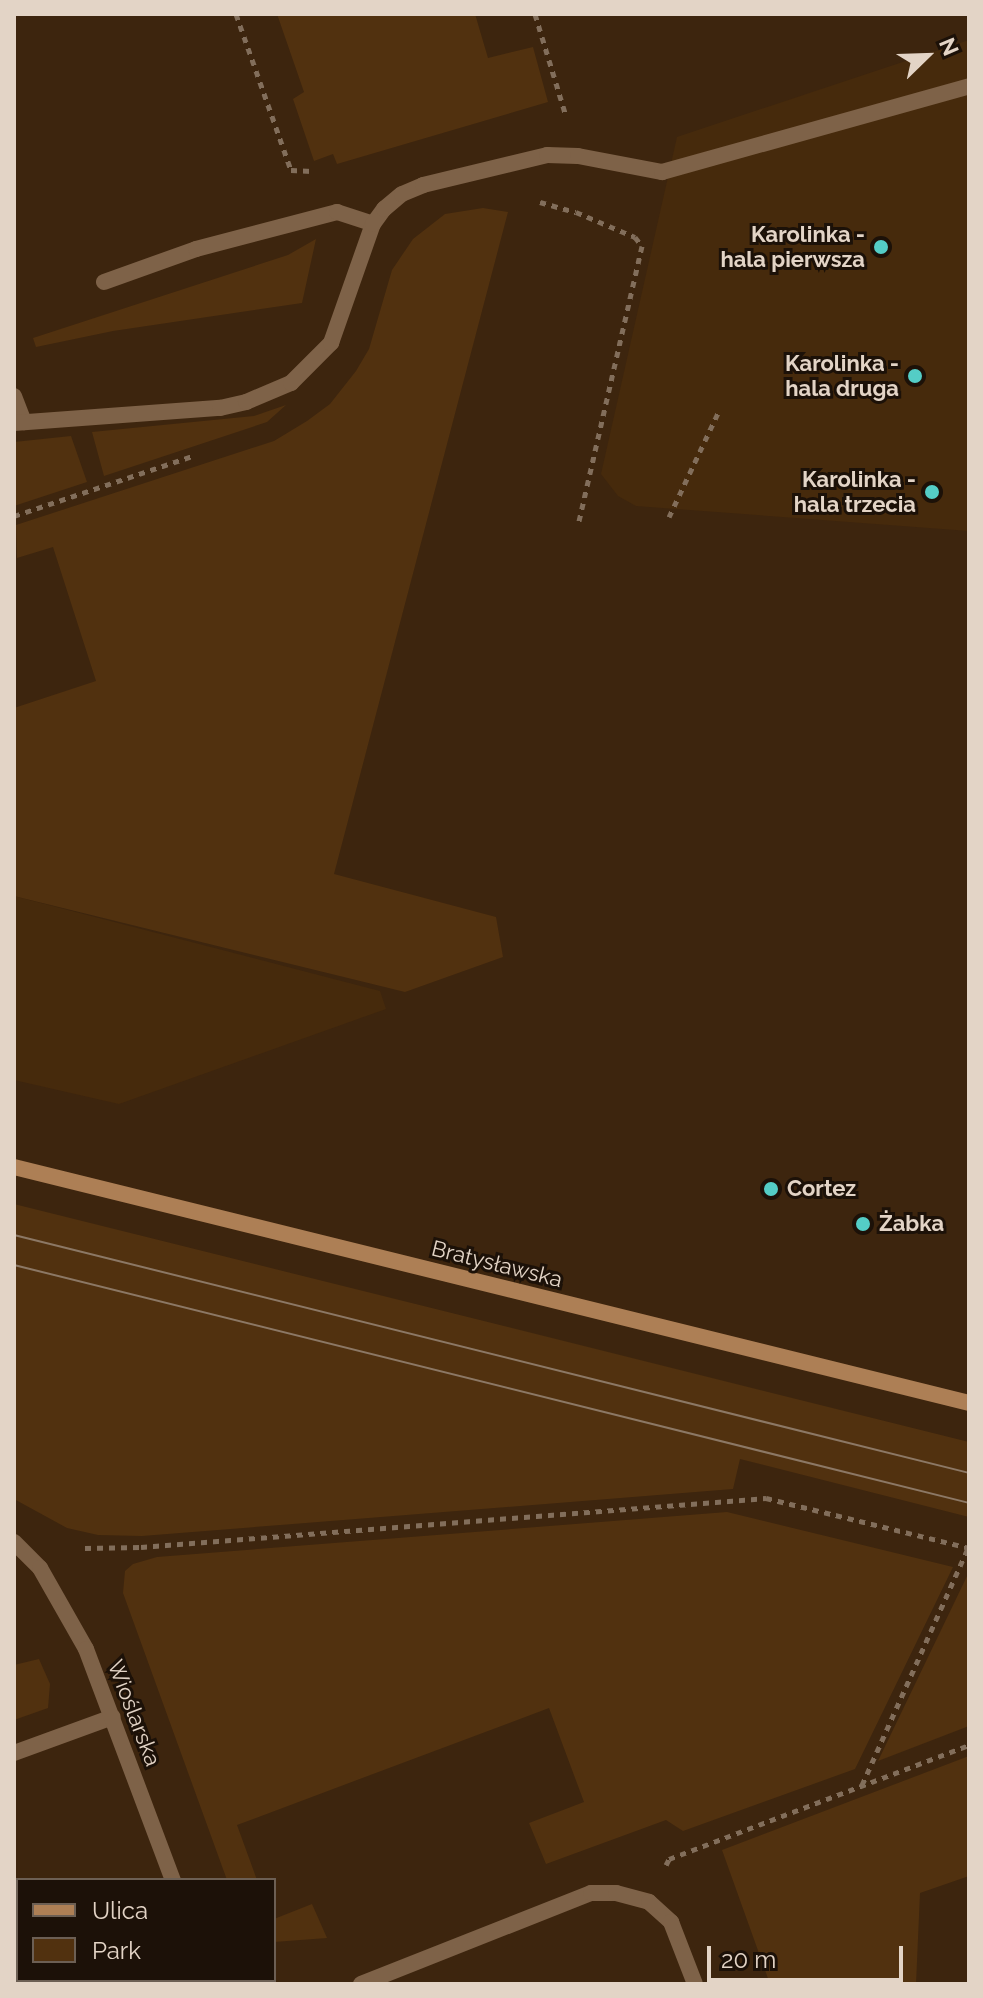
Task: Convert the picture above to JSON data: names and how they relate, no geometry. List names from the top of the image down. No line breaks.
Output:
{"streets":{"street":["Bratysławska","Wioślarska"]},"places":["Karolinka - hala pierwsza","Karolinka - hala druga","Karolinka - hala trzecia","Cortez","Żabka"],"legend":["Ulica","Park"],"scale_bar":"20 m","north":"top right"}
